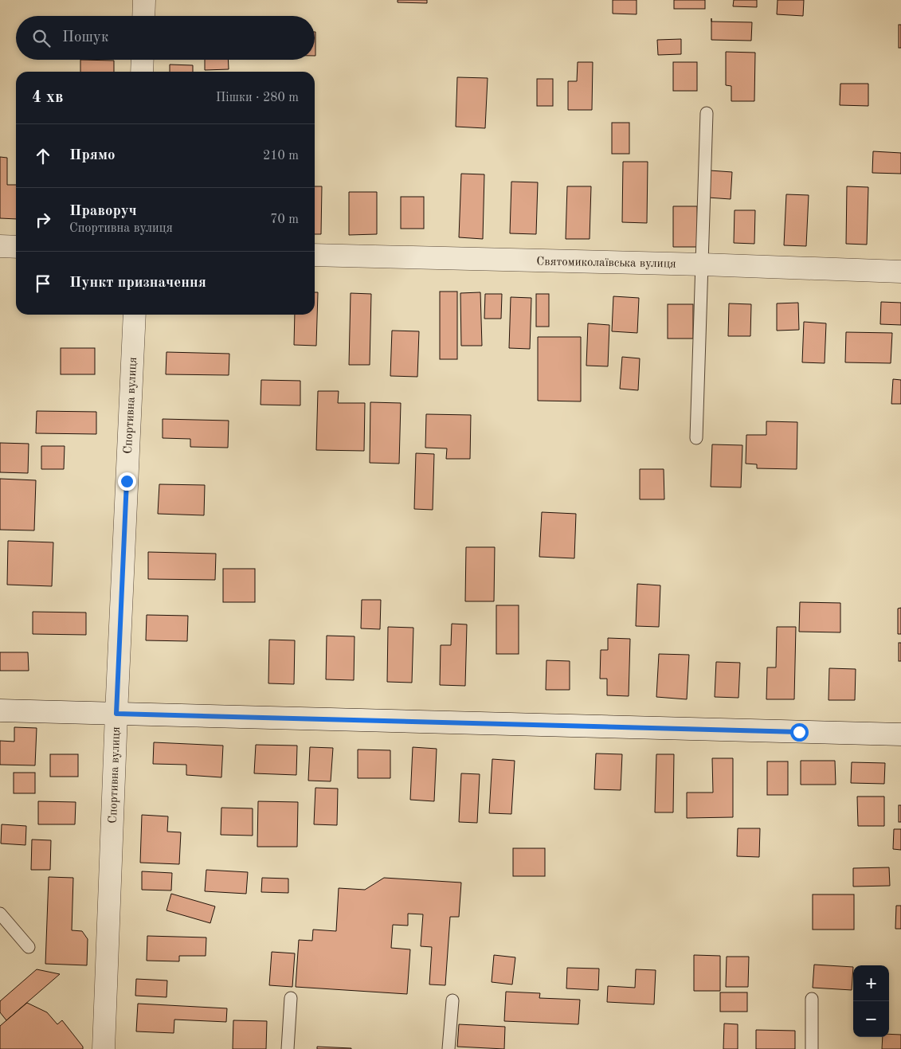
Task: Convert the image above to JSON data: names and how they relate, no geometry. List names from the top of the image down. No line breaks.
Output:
{"streets":{"street":["Святомиколаївська вулиця","Спортивна вулиця"]},"page":{"search":"Пошук","heading":["4 хв","Пішки · 280 m"],"list":[["Прямо","210 m"],["Праворуч","Спортивна вулиця","70 m"],"Пункт призначення"],"map_buttons":["+","−"]}}
